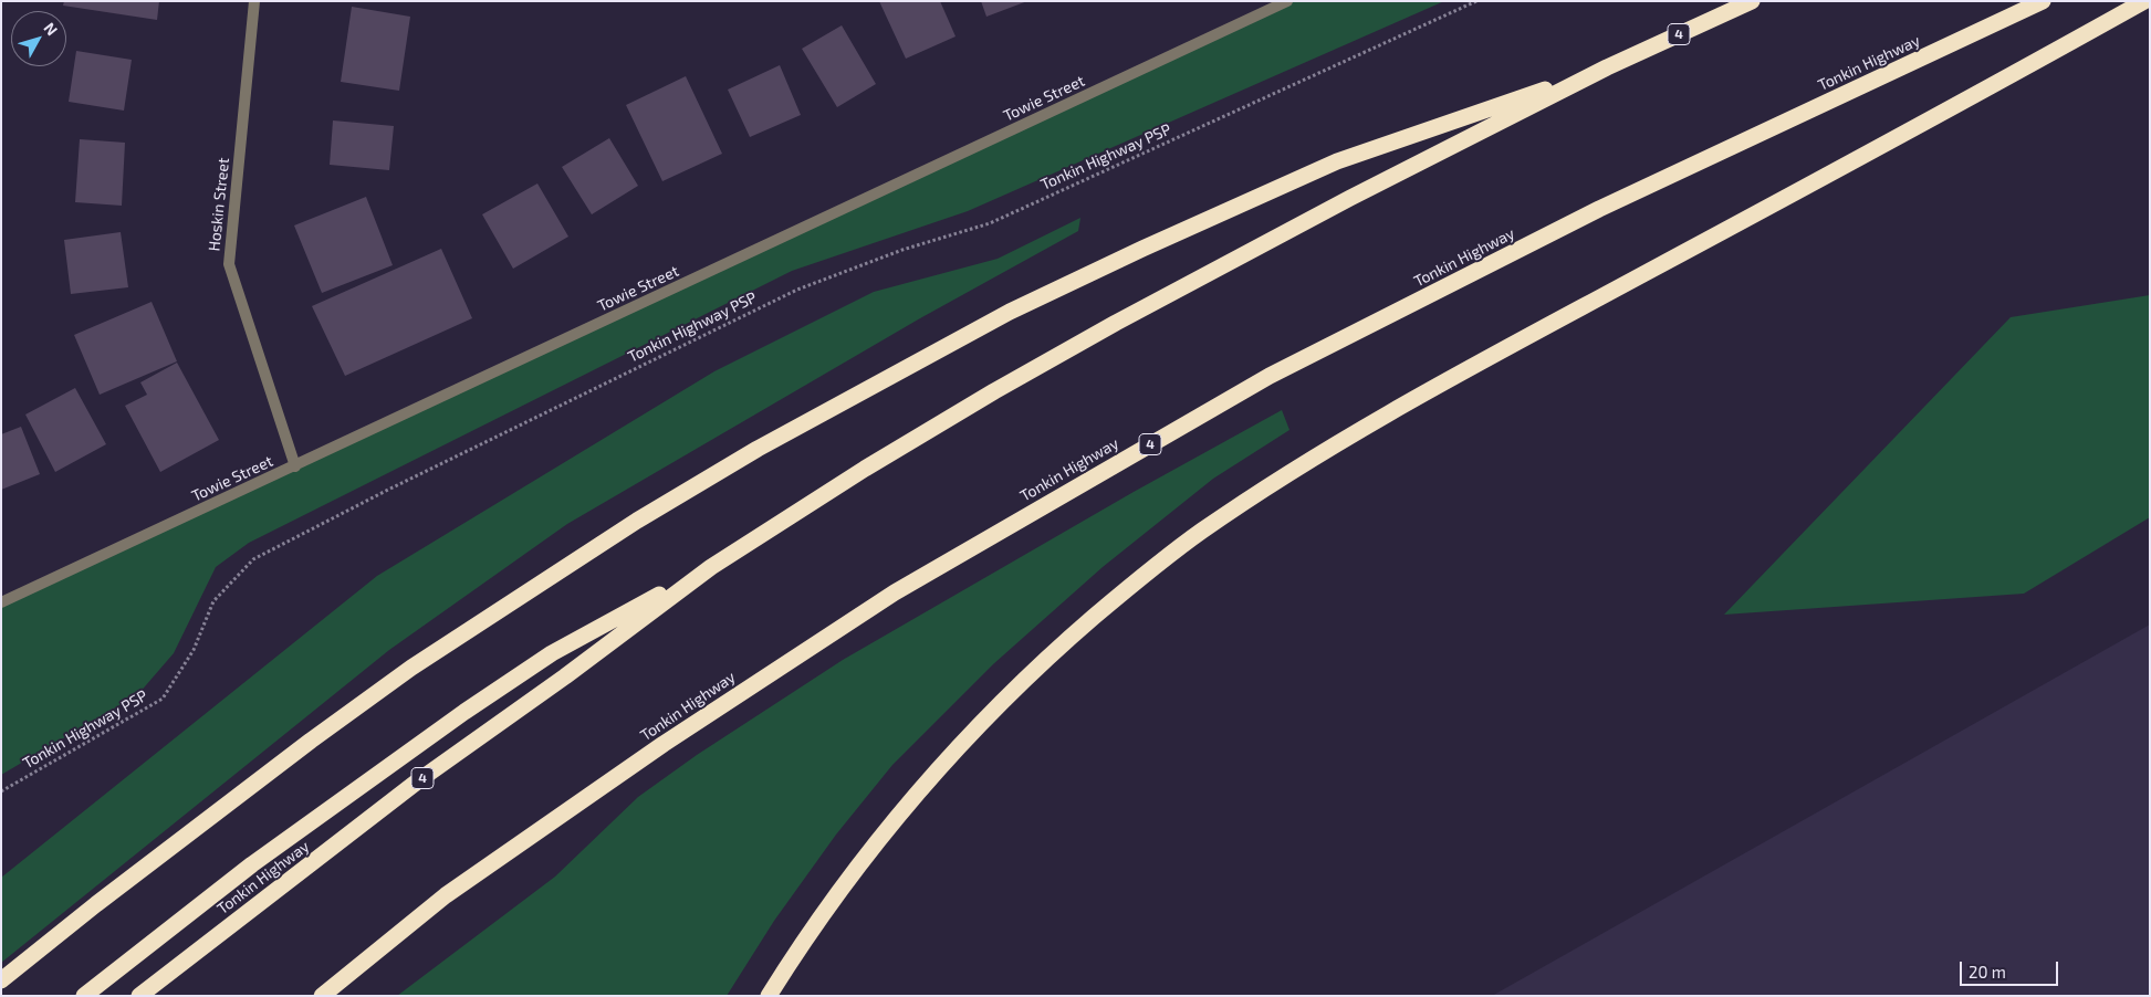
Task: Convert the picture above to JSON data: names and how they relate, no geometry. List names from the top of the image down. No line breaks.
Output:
{"streets":{"highway":["4","Tonkin Highway"],"street":["Towie Street","Hoskin Street"],"path":["Tonkin Highway PSP"]},"crossings":[["Towie Street","Hoskin Street"]],"scale_bar":"20 m","north":"top right"}
